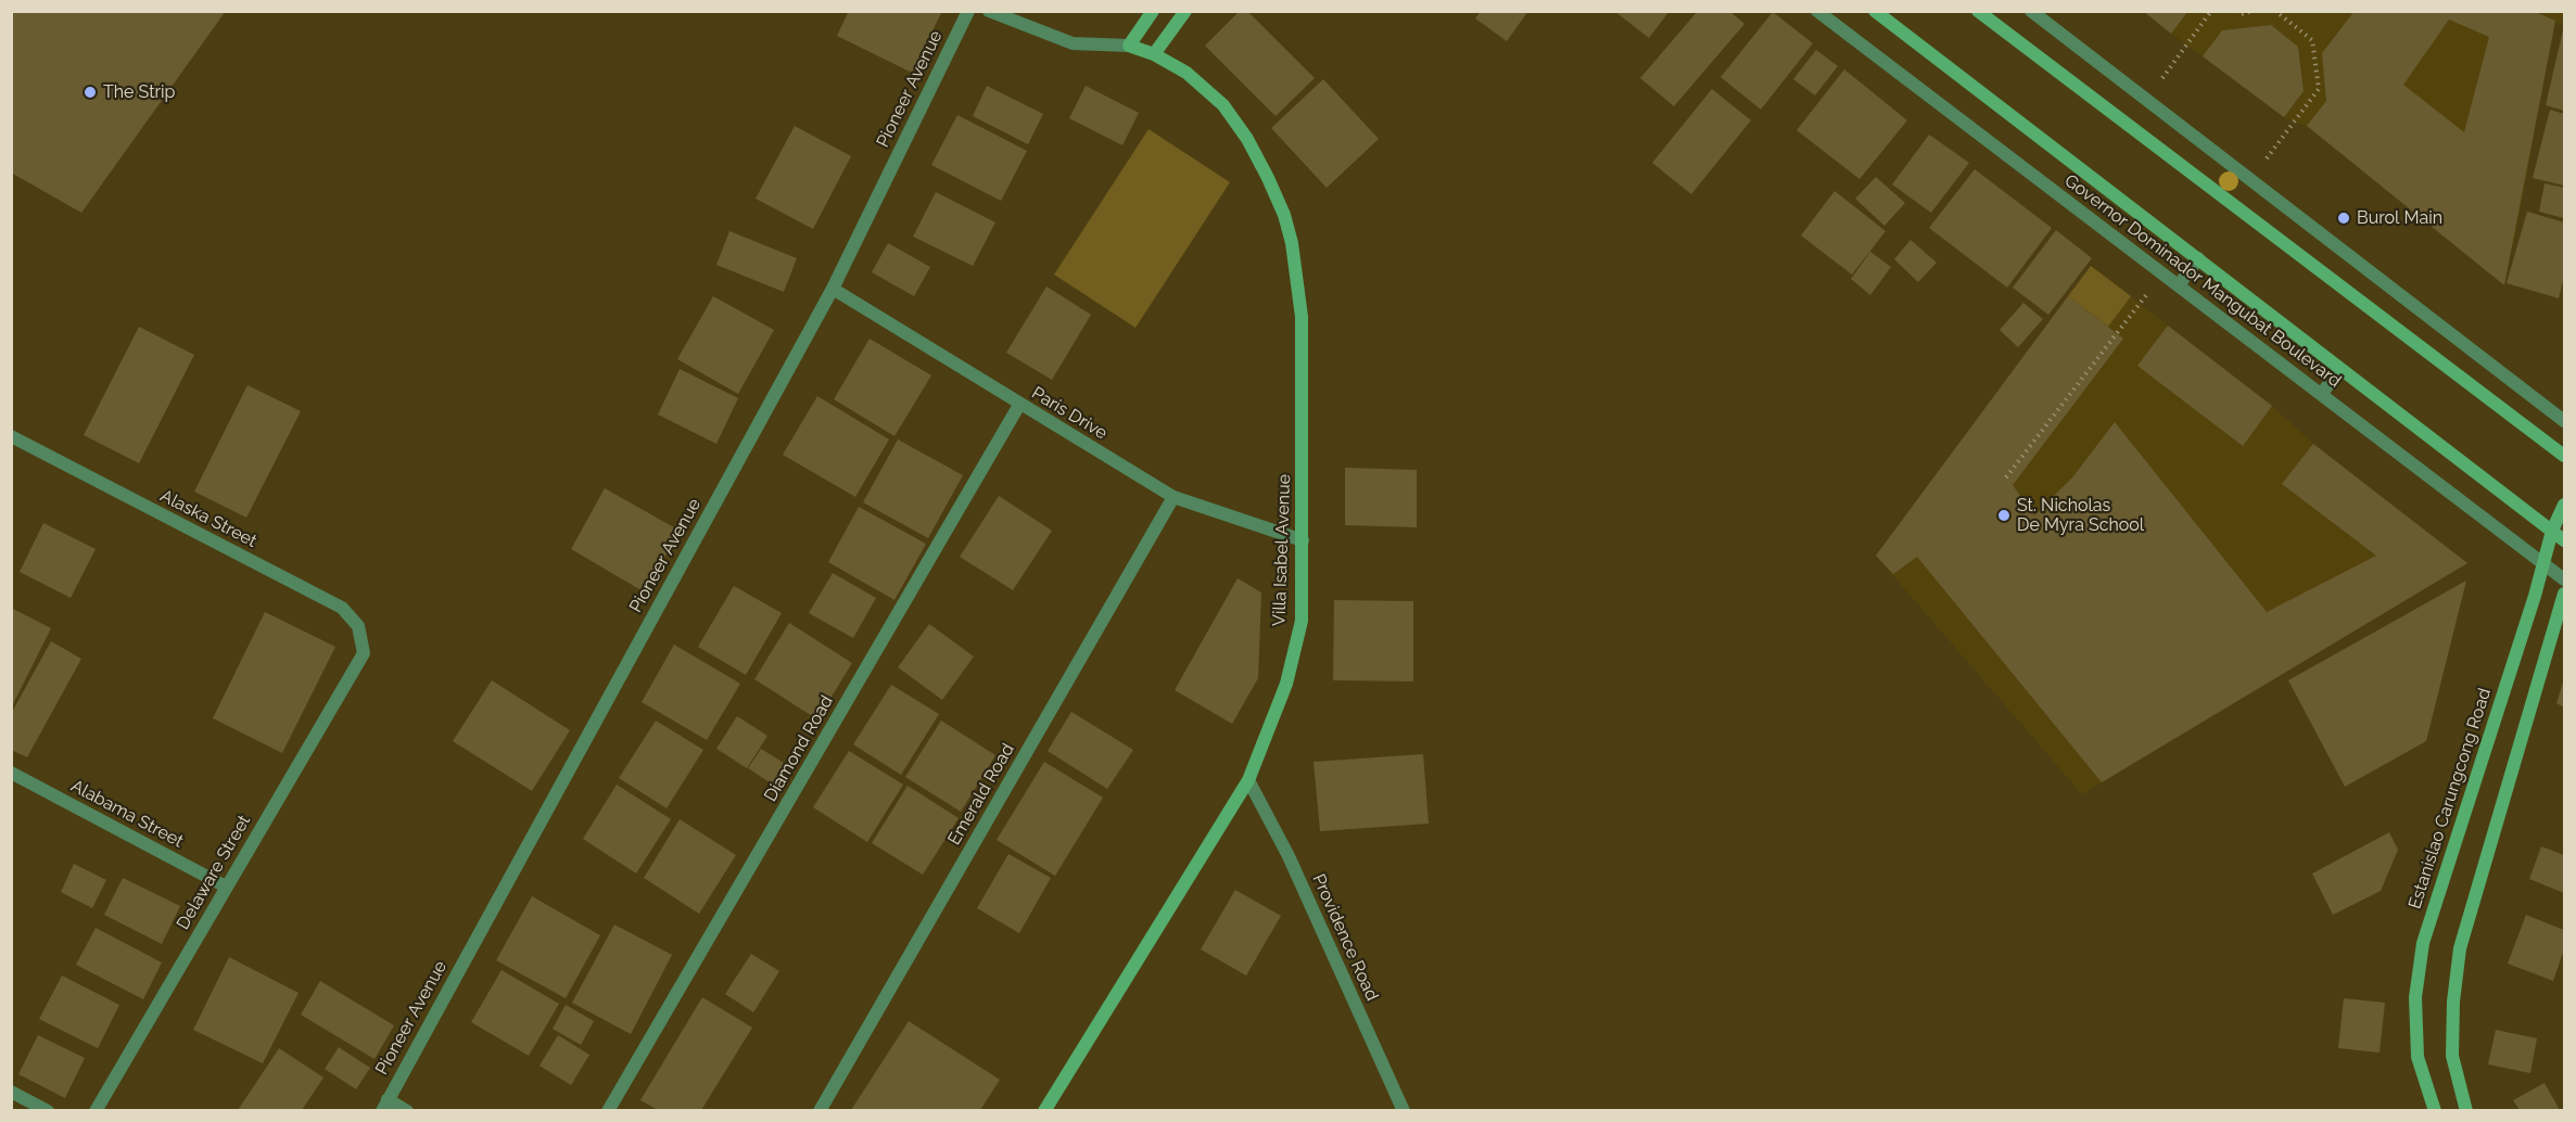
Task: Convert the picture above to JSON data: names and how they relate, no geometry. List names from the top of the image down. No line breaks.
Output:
{"streets":{"street":["Pioneer Avenue","Governor Dominador Mangubat Boulevard","Paris Drive","Alaska Street","Villa Isabel Avenue","Diamond Road","Emerald Road","Estanislao Carungcong Road","Alabama Street","Delaware Street","Providence Road"]},"crossings":[["Pioneer Avenue","Paris Drive"],["Governor Dominador Mangubat Boulevard","Estanislao Carungcong Road"],["Paris Drive","Villa Isabel Avenue"],["Paris Drive","Diamond Road"],["Paris Drive","Emerald Road"],["Alaska Street","Delaware Street"],["Villa Isabel Avenue","Providence Road"],["Alabama Street","Delaware Street"]],"places":["The Strip","Burol Main","St. Nicholas De Myra School"]}
